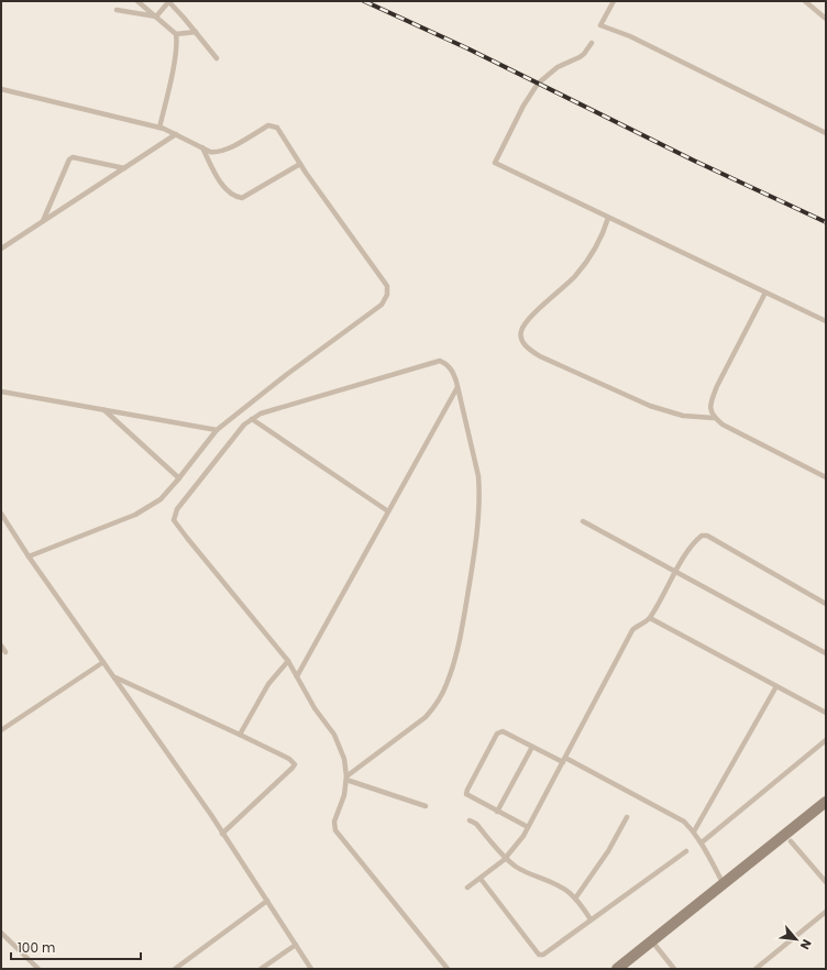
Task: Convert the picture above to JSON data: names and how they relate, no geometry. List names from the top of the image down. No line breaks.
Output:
{"scale_bar":"100 m","north":"bottom right"}
